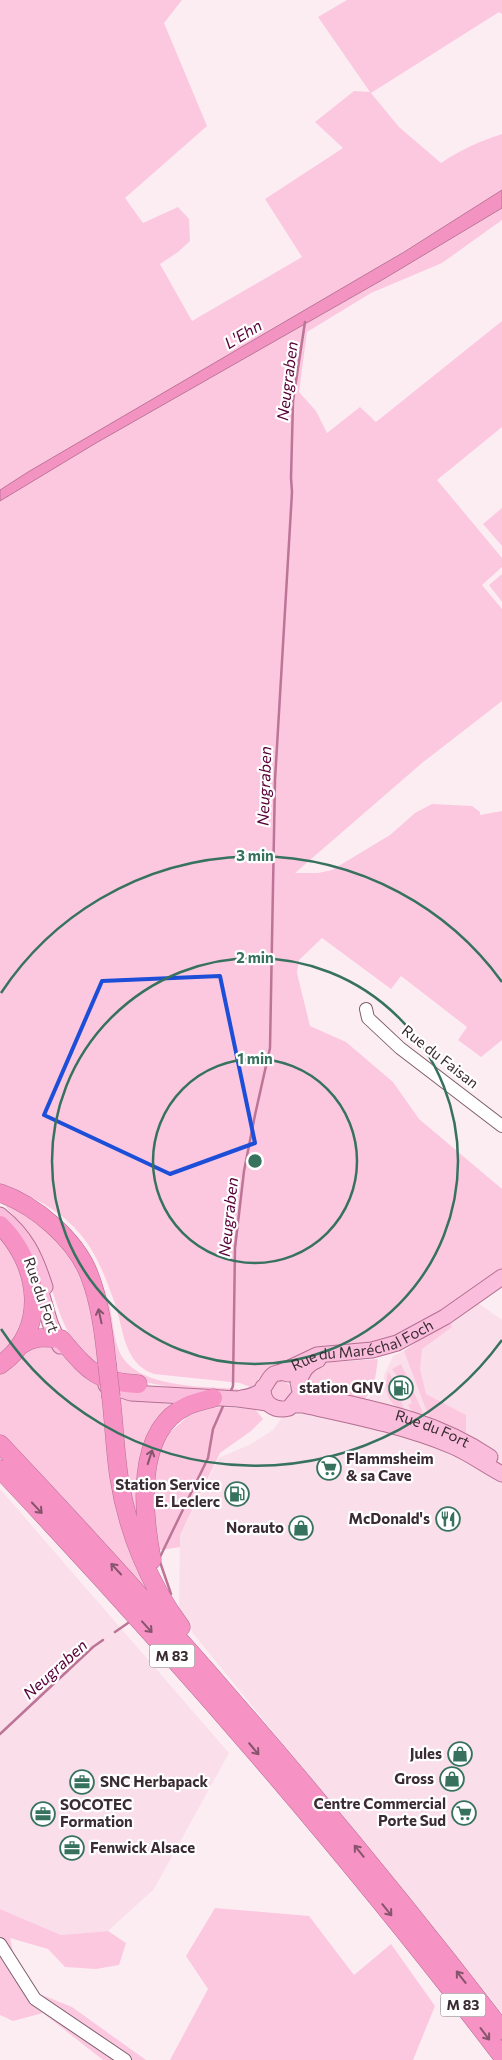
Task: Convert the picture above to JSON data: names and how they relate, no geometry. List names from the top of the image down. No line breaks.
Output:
{"streets":{"highway":["M 83"],"main road":["Rue du Fort","Rue du Maréchal Foch"],"street":["Rue du Faisan"]},"crossings":[["Rue du Fort","Rue du Maréchal Foch"]],"water":["L'Ehn","Neugraben"],"places":{"fuel station":["station GNV","Station Service E. Leclerc"],"supermarket":["Flammsheim & sa Cave","Centre Commercial Porte Sud"],"restaurant":["McDonald's"],"shop":["Norauto","Jules","Gross"],"office":["SNC Herbapack","SOCOTEC Formation","Fenwick Alsace"]},"rings":["3 min","2 min","1 min"]}
